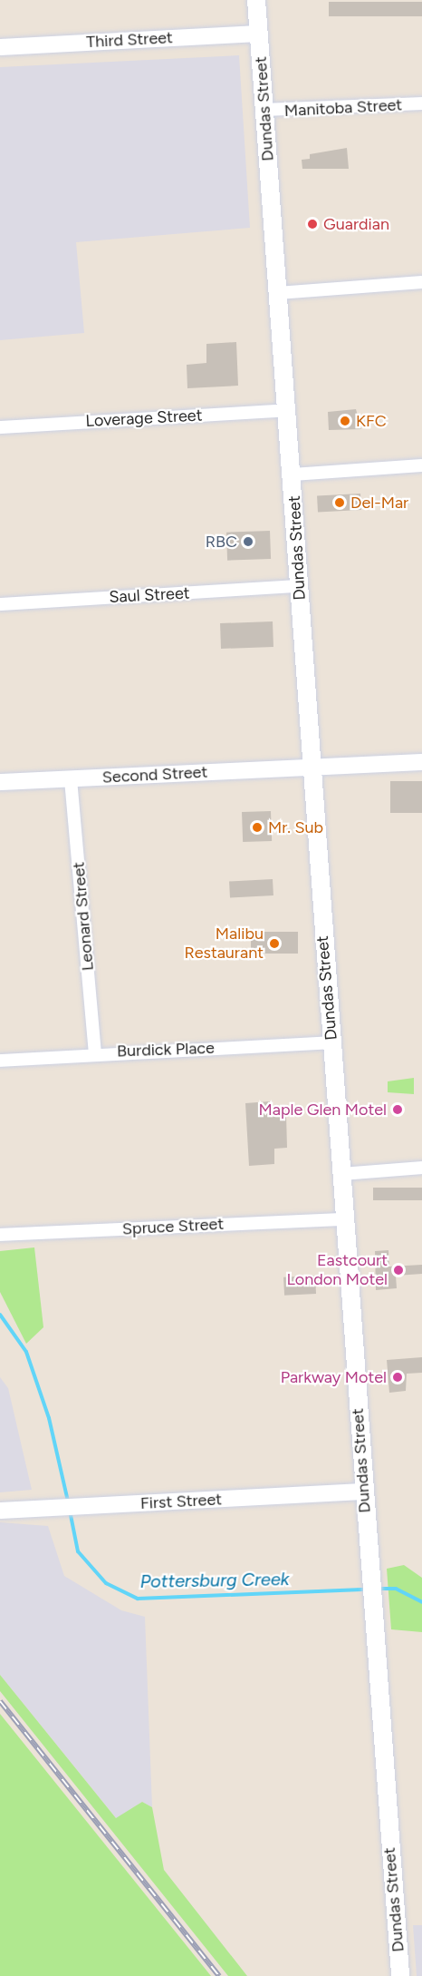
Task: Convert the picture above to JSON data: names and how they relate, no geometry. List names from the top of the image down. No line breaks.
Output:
{"streets":{"main road":["Dundas Street"],"street":["Third Street","Manitoba Street","Loverage Street","Saul Street","Second Street","Leonard Street","Burdick Place","Spruce Street","First Street"]},"crossings":[["Third Street","Dundas Street"],["Manitoba Street","Dundas Street"],["Dundas Street","Loverage Street"],["Dundas Street","Saul Street"],["Dundas Street","Second Street"],["Dundas Street","Burdick Place"],["Dundas Street","Spruce Street"],["Dundas Street","First Street"],["Second Street","Leonard Street"],["Leonard Street","Burdick Place"]],"water":["Pottersburg Creek"],"places":["Guardian","KFC","Del-Mar","RBC","Mr. Sub","Malibu Restaurant","Maple Glen Motel","Eastcourt London Motel","Parkway Motel"]}
